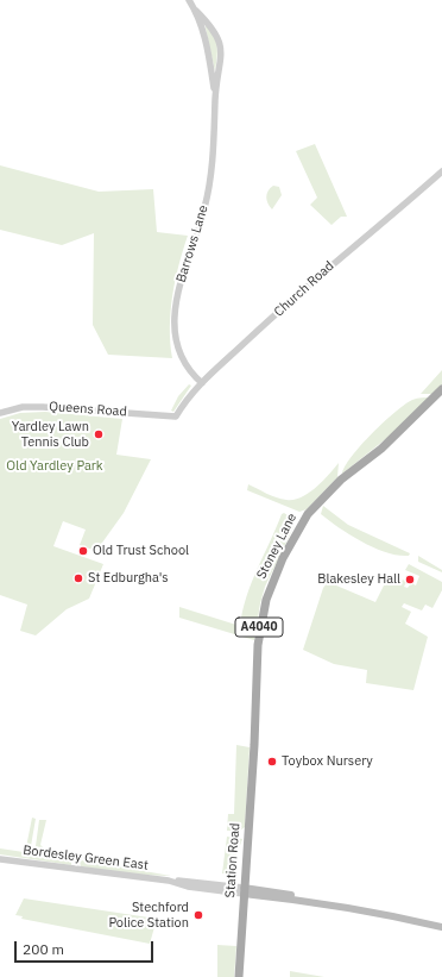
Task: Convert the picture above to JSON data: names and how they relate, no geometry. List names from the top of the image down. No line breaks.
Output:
{"streets":{"main road":["Stoney Lane","A4040","Bordesley Green East","Station Road"],"street":["Barrows Lane","Church Road","Queens Road"]},"crossings":[["Barrows Lane","Church Road"],["Church Road","Queens Road"],["Stoney Lane","Station Road"],["Bordesley Green East","Station Road"]],"parks":["Old Yardley Park"],"places":["Yardley Lawn Tennis Club","Old Trust School","St Edburgha's","Blakesley Hall","Toybox Nursery","Stechford Police Station"],"scale_bar":"200 m"}
